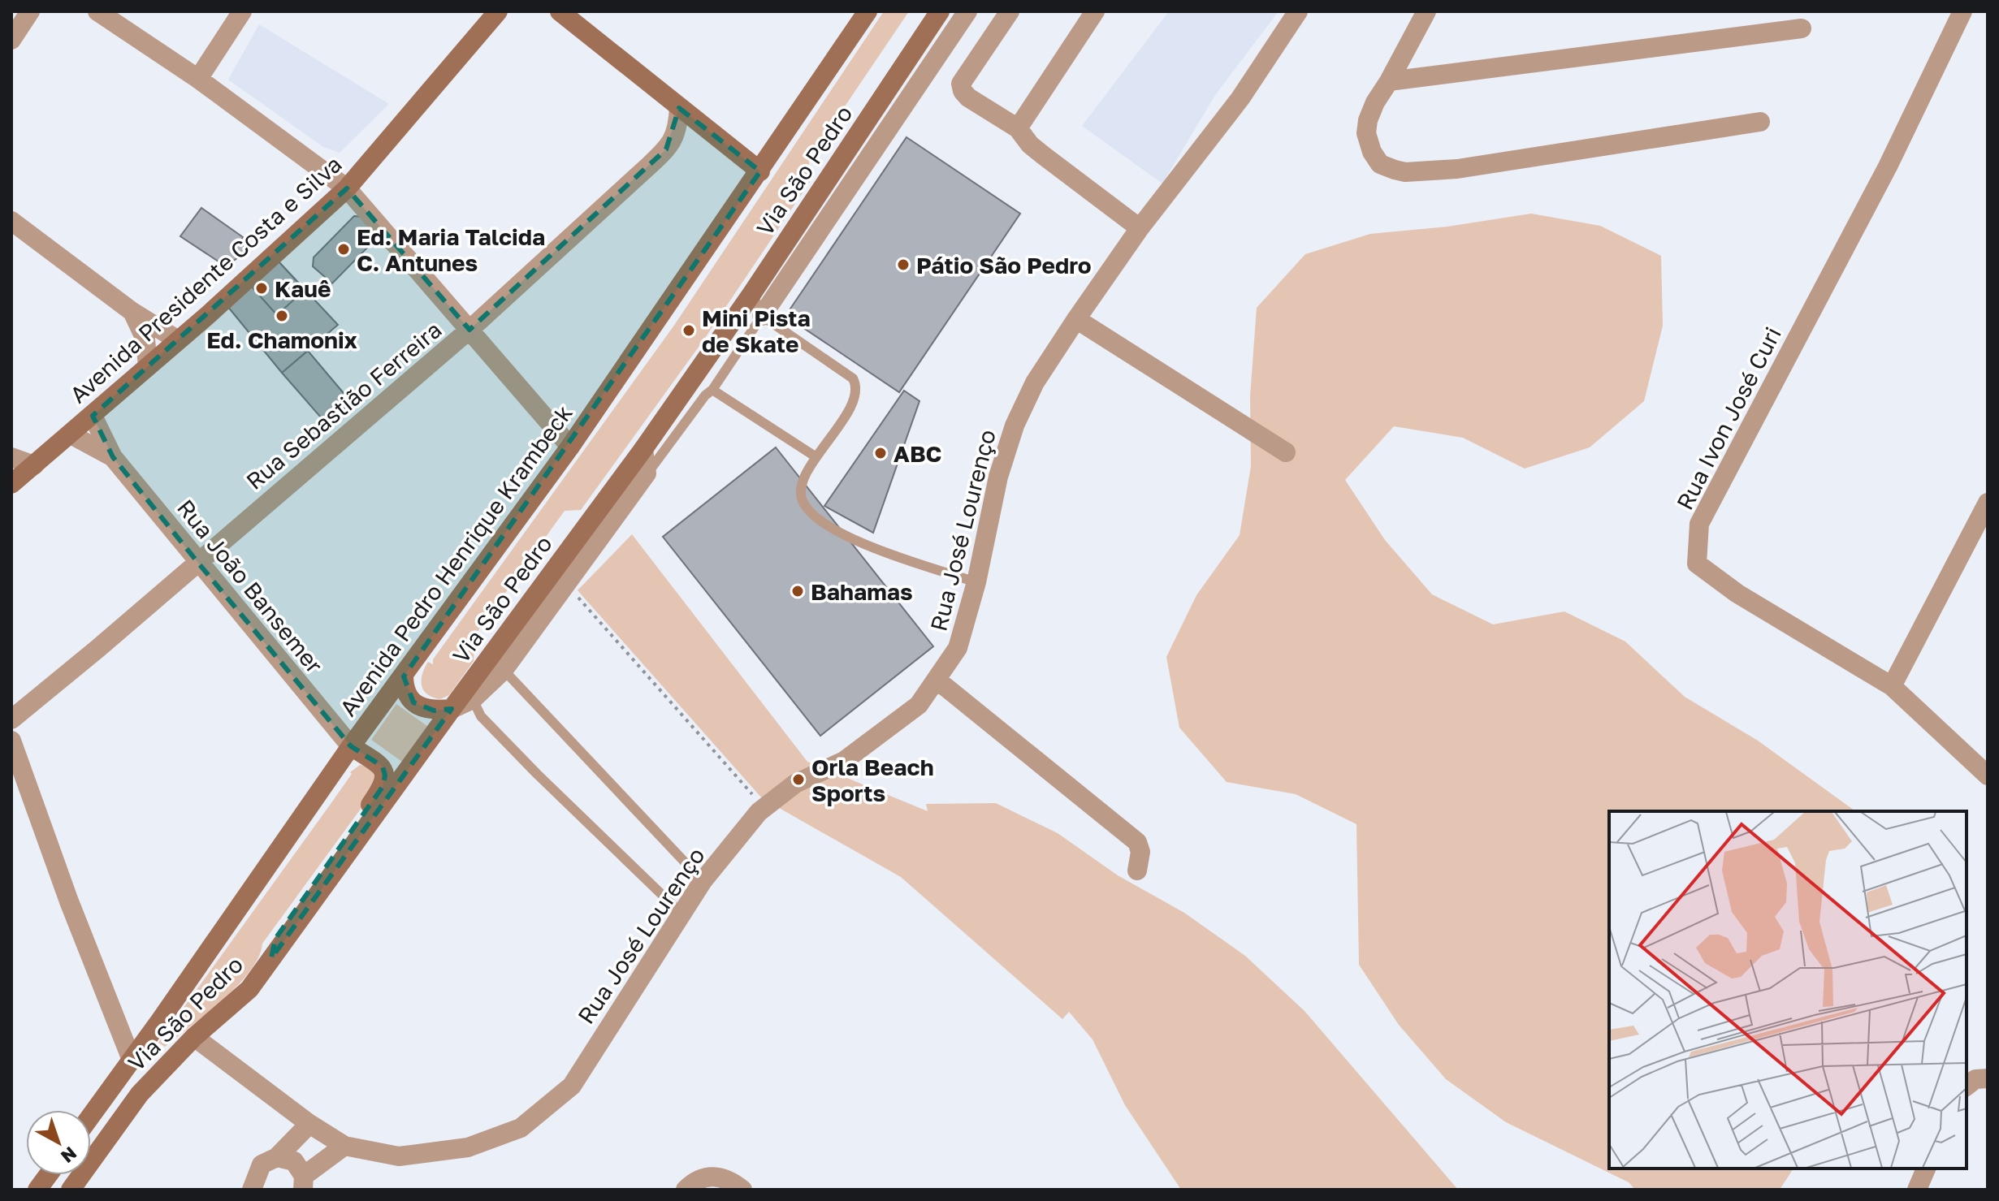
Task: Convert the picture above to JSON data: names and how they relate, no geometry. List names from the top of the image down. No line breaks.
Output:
{"streets":{"main road":["Via São Pedro","Avenida Presidente Costa e Silva","Avenida Pedro Henrique Krambeck"],"street":["Rua Sebastião Ferreira","Rua Ivon José Curi","Rua José Lourenço","Rua João Bansemer"]},"crossings":[["Avenida Presidente Costa e Silva","Rua João Bansemer"],["Rua Sebastião Ferreira","Rua João Bansemer"],["Avenida Pedro Henrique Krambeck","Rua João Bansemer"]],"places":["Ed. Maria Talcida C. Antunes","Pátio São Pedro","Kauê","Ed. Chamonix","Mini Pista de Skate","ABC","Bahamas","Orla Beach Sports"],"north":"bottom right"}
